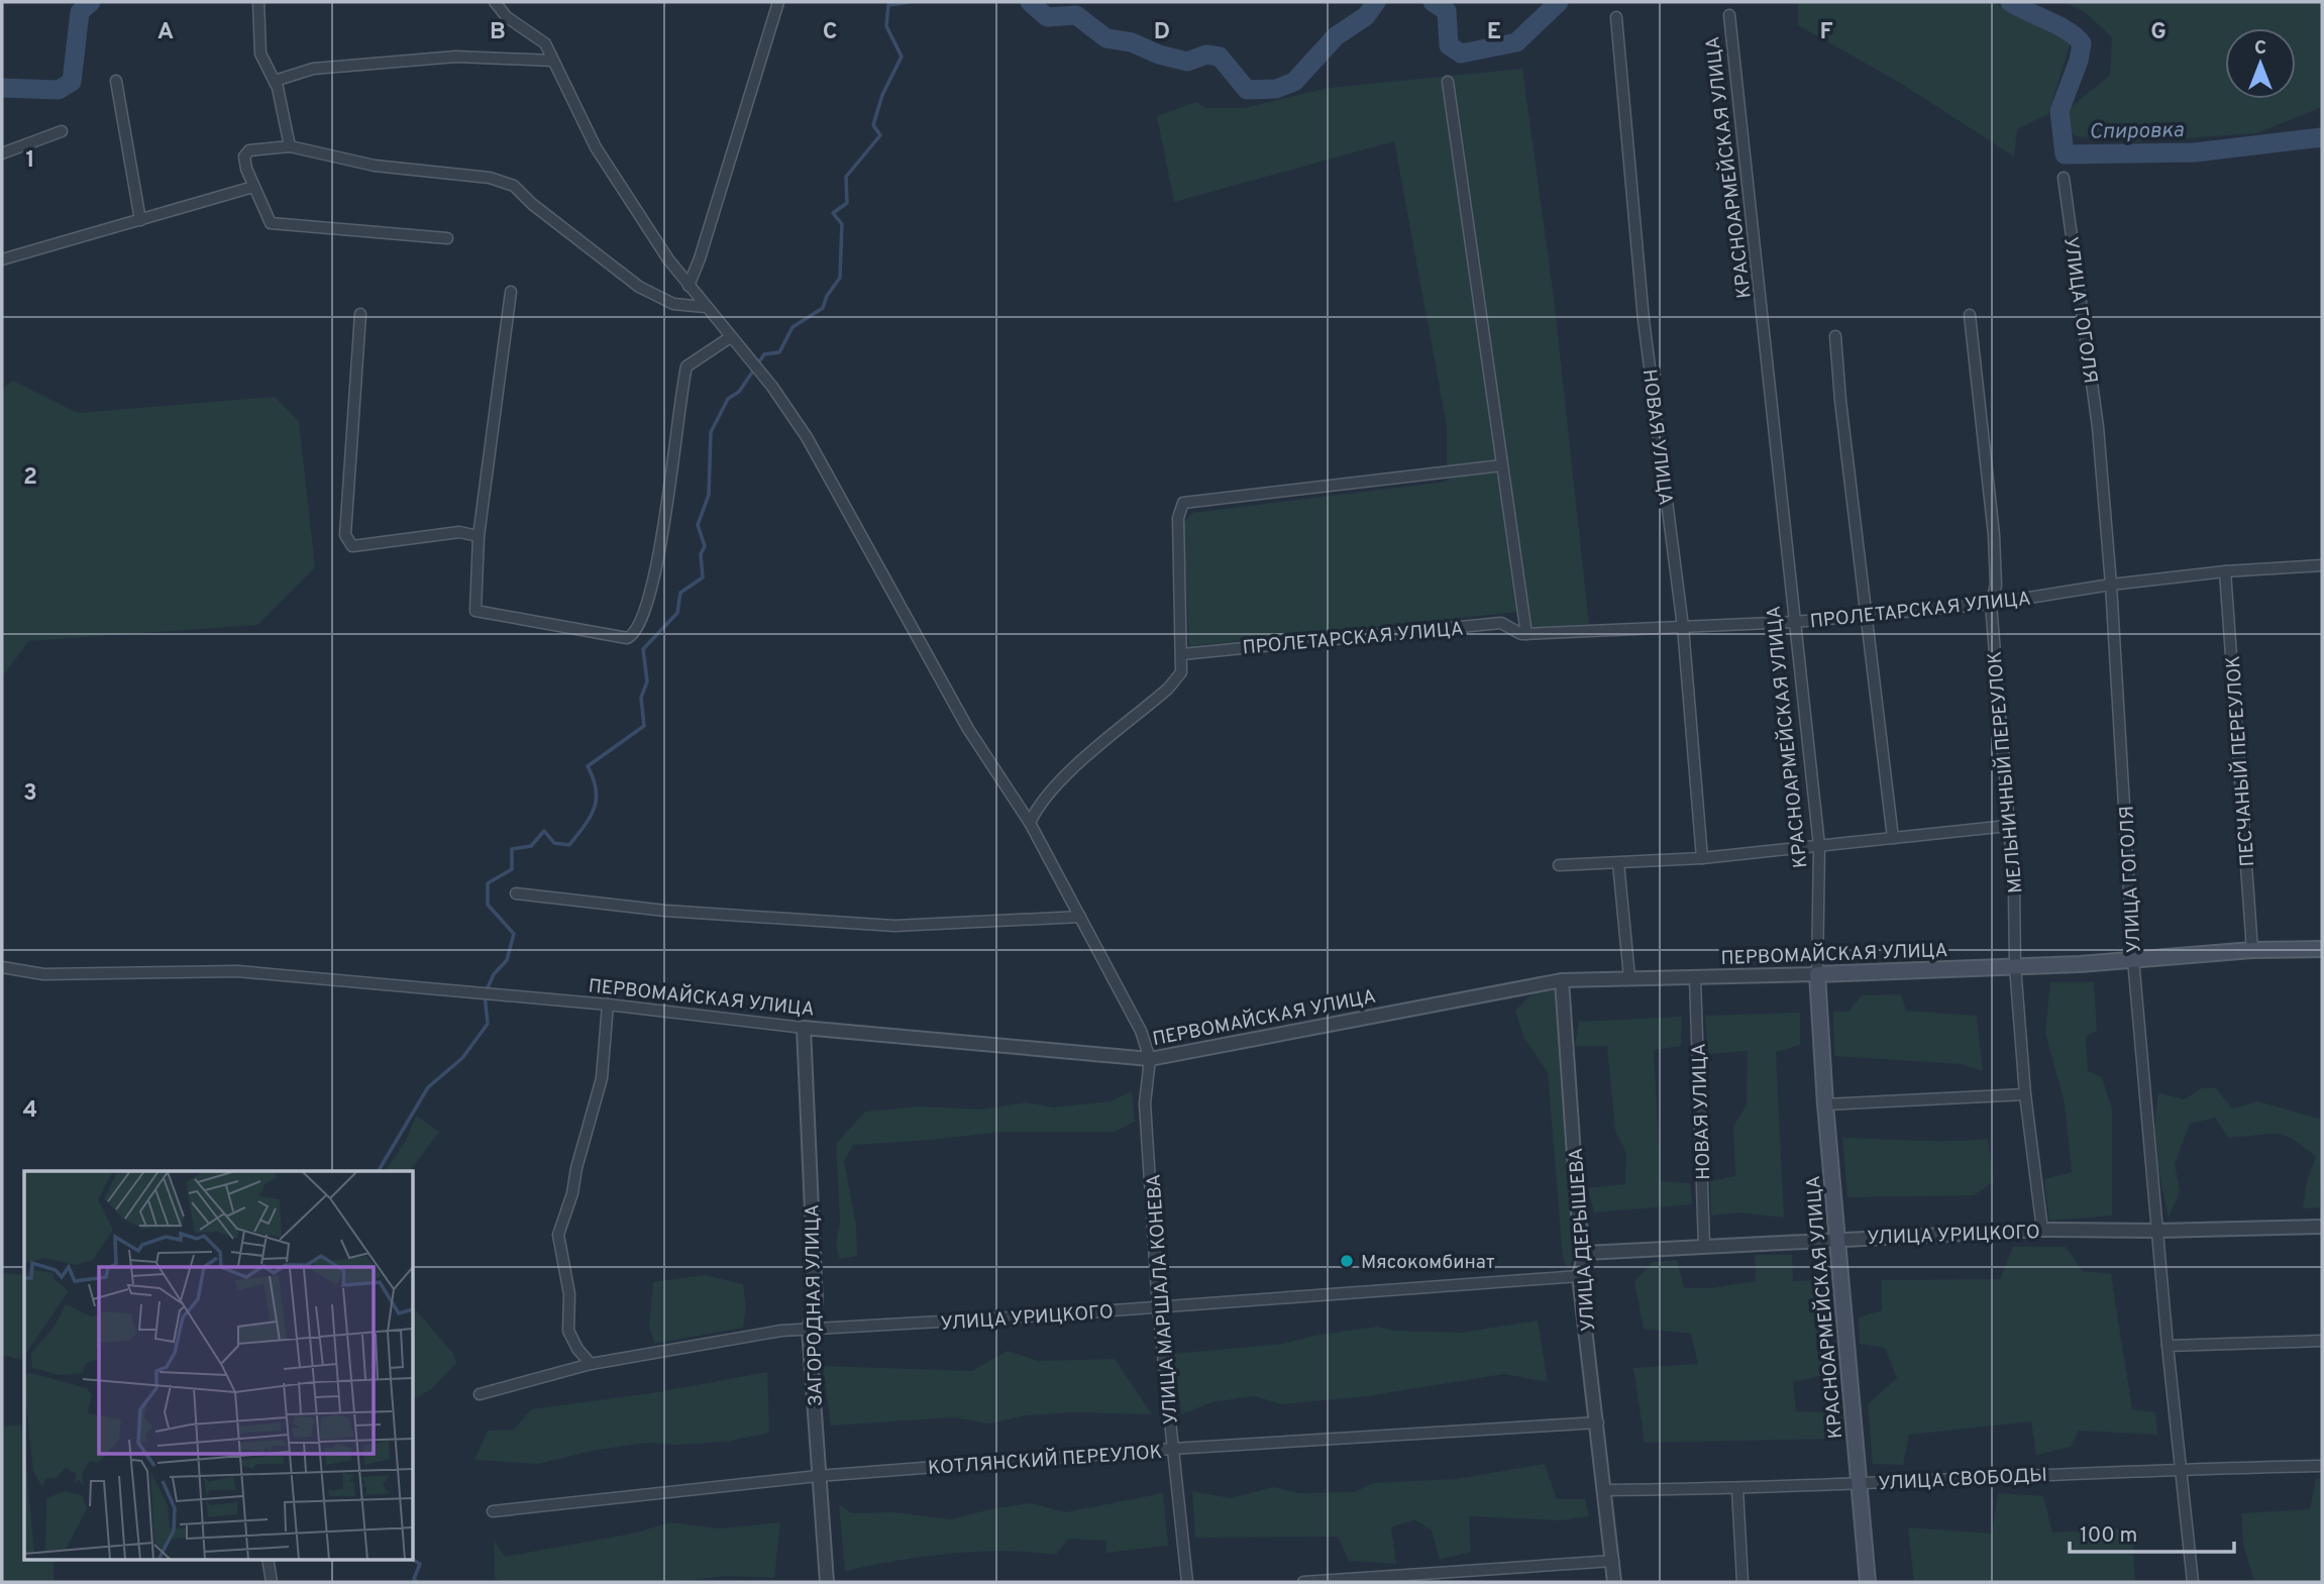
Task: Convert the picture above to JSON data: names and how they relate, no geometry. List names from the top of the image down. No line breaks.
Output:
{"streets":{"main road":["КРАСНОАРМЕЙСКАЯ УЛИЦА","ПЕРВОМАЙСКАЯ УЛИЦА"],"street":["УЛИЦА ГОГОЛЯ","НОВАЯ УЛИЦА","ПРОЛЕТАРСКАЯ УЛИЦА","ПЕСЧАНЫЙ ПЕРЕУЛОК","МЕЛЬНИЧНЫЙ ПЕРЕУЛОК","УЛИЦА УРИЦКОГО","УЛИЦА ДЕРЫШЕВА","УЛИЦА МАРШАЛА КОНЕВА","ЗАГОРОДНАЯ УЛИЦА","КОТЛЯНСКИЙ ПЕРЕУЛОК","УЛИЦА СВОБОДЫ"]},"crossings":[["КРАСНОАРМЕЙСКАЯ УЛИЦА","ПРОЛЕТАРСКАЯ УЛИЦА"],["КРАСНОАРМЕЙСКАЯ УЛИЦА","ПЕРВОМАЙСКАЯ УЛИЦА"],["КРАСНОАРМЕЙСКАЯ УЛИЦА","УЛИЦА УРИЦКОГО"],["КРАСНОАРМЕЙСКАЯ УЛИЦА","УЛИЦА СВОБОДЫ"],["УЛИЦА ГОГОЛЯ","ПРОЛЕТАРСКАЯ УЛИЦА"],["УЛИЦА ГОГОЛЯ","ПЕРВОМАЙСКАЯ УЛИЦА"],["УЛИЦА ГОГОЛЯ","УЛИЦА УРИЦКОГО"],["УЛИЦА ГОГОЛЯ","УЛИЦА СВОБОДЫ"],["НОВАЯ УЛИЦА","ПРОЛЕТАРСКАЯ УЛИЦА"],["НОВАЯ УЛИЦА","ПЕРВОМАЙСКАЯ УЛИЦА"],["НОВАЯ УЛИЦА","УЛИЦА УРИЦКОГО"],["ПРОЛЕТАРСКАЯ УЛИЦА","ПЕСЧАНЫЙ ПЕРЕУЛОК"],["ПРОЛЕТАРСКАЯ УЛИЦА","МЕЛЬНИЧНЫЙ ПЕРЕУЛОК"],["ПЕСЧАНЫЙ ПЕРЕУЛОК","ПЕРВОМАЙСКАЯ УЛИЦА"],["МЕЛЬНИЧНЫЙ ПЕРЕУЛОК","ПЕРВОМАЙСКАЯ УЛИЦА"],["МЕЛЬНИЧНЫЙ ПЕРЕУЛОК","УЛИЦА УРИЦКОГО"],["ПЕРВОМАЙСКАЯ УЛИЦА","УЛИЦА ДЕРЫШЕВА"],["ПЕРВОМАЙСКАЯ УЛИЦА","УЛИЦА МАРШАЛА КОНЕВА"],["ПЕРВОМАЙСКАЯ УЛИЦА","ЗАГОРОДНАЯ УЛИЦА"],["УЛИЦА УРИЦКОГО","УЛИЦА ДЕРЫШЕВА"],["УЛИЦА УРИЦКОГО","УЛИЦА МАРШАЛА КОНЕВА"],["УЛИЦА УРИЦКОГО","ЗАГОРОДНАЯ УЛИЦА"],["УЛИЦА ДЕРЫШЕВА","КОТЛЯНСКИЙ ПЕРЕУЛОК"],["УЛИЦА ДЕРЫШЕВА","УЛИЦА СВОБОДЫ"],["УЛИЦА МАРШАЛА КОНЕВА","КОТЛЯНСКИЙ ПЕРЕУЛОК"],["ЗАГОРОДНАЯ УЛИЦА","КОТЛЯНСКИЙ ПЕРЕУЛОК"]],"water":["Спировка"],"places":["Мясокомбинат"],"scale_bar":"100 m","north":"top","grid":{"columns":["A","B","C","D","E","F","G"],"rows":["1","2","3","4"]}}
